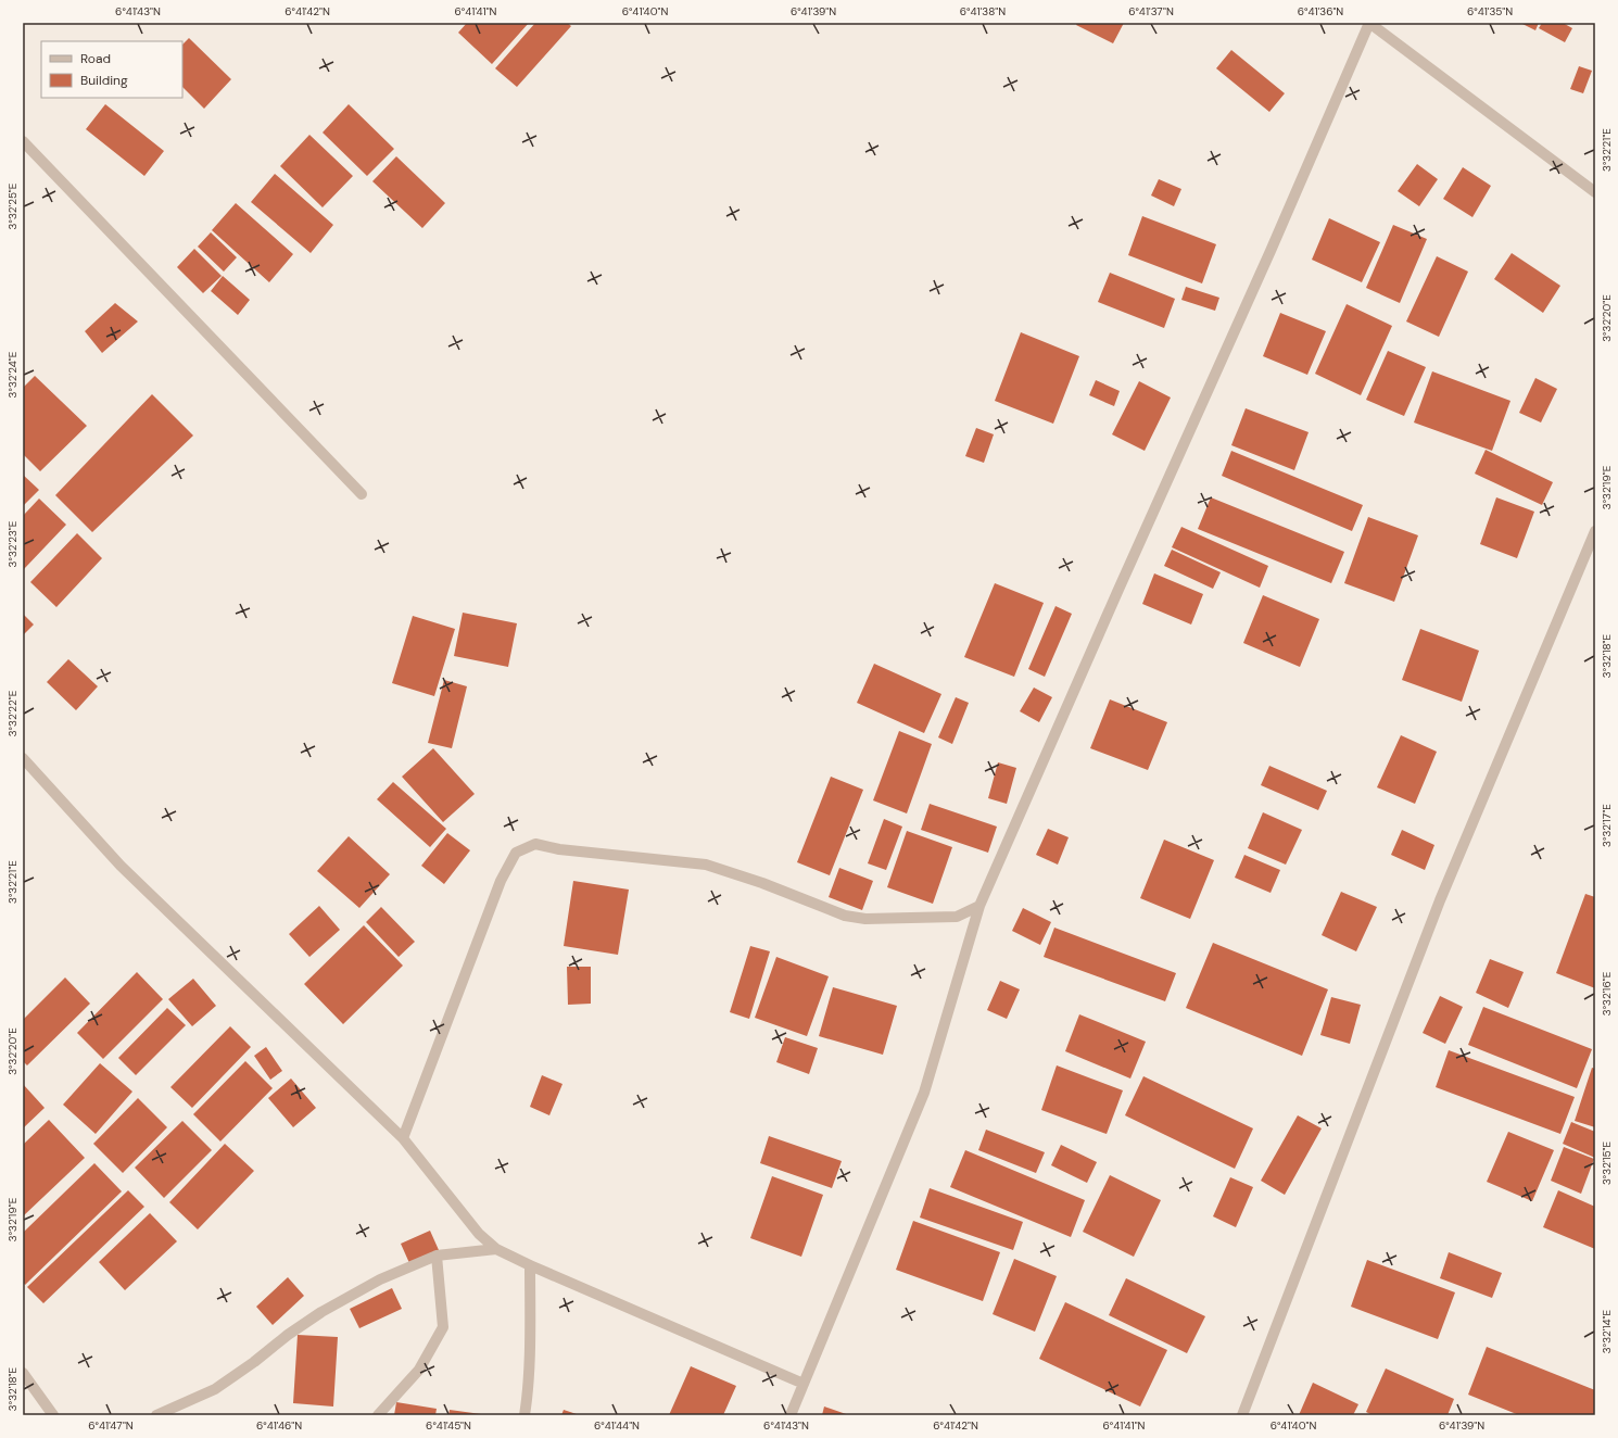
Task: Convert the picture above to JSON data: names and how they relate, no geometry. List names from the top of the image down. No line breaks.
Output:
{"legend":["Road","Building"],"coordinates":["6°41'43\"N","6°41'42\"N","6°41'41\"N","6°41'40\"N","6°41'39\"N","6°41'38\"N","6°41'37\"N","6°41'36\"N","6°41'35\"N","3°32'21\"E","3°32'25\"E","3°32'20\"E","3°32'24\"E","3°32'19\"E","3°32'23\"E","3°32'18\"E","3°32'22\"E","3°32'17\"E","3°32'16\"E","3°32'15\"E","3°32'14\"E","6°41'47\"N","6°41'46\"N","6°41'45\"N","6°41'44\"N"]}
